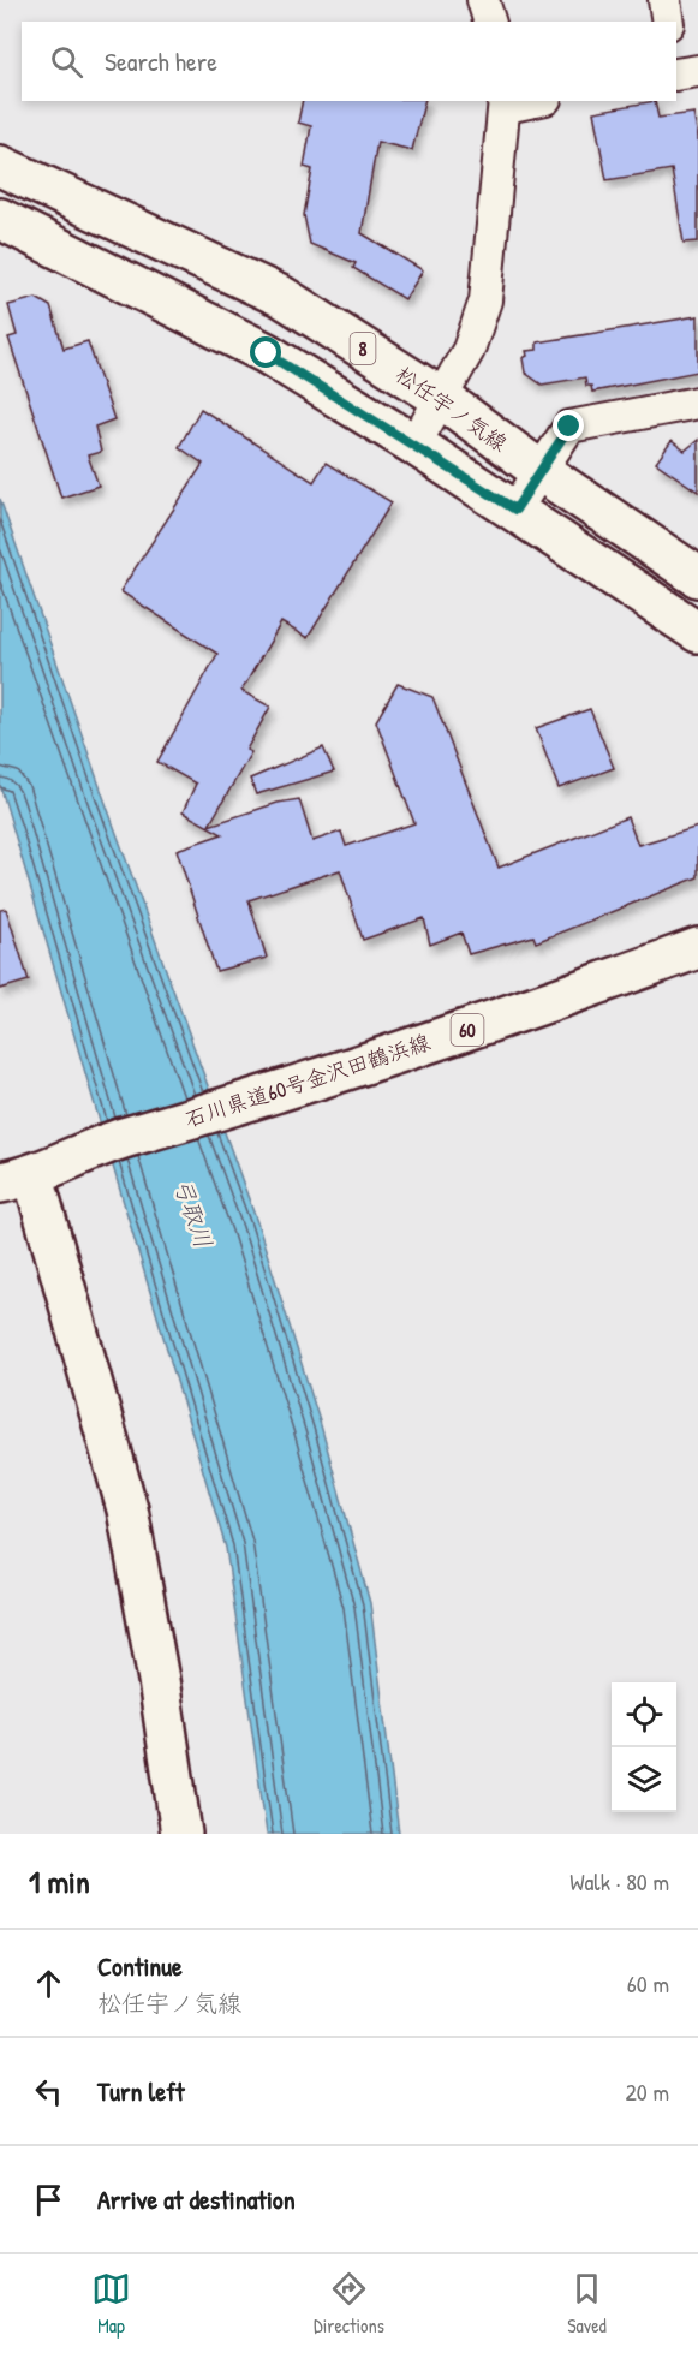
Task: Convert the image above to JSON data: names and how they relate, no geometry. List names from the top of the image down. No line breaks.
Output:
{"streets":{"main road":["8","松任宇ノ気線","60","石川県道60号金沢田鶴浜線"]},"water":["弓取川"],"page":{"search":"Search here","heading":["1 min","Walk · 80 m"],"list":[["Continue","松任宇ノ気線","60 m"],["Turn left","20 m"],"Arrive at destination"],"nav":["Map","Directions","Saved"]}}
